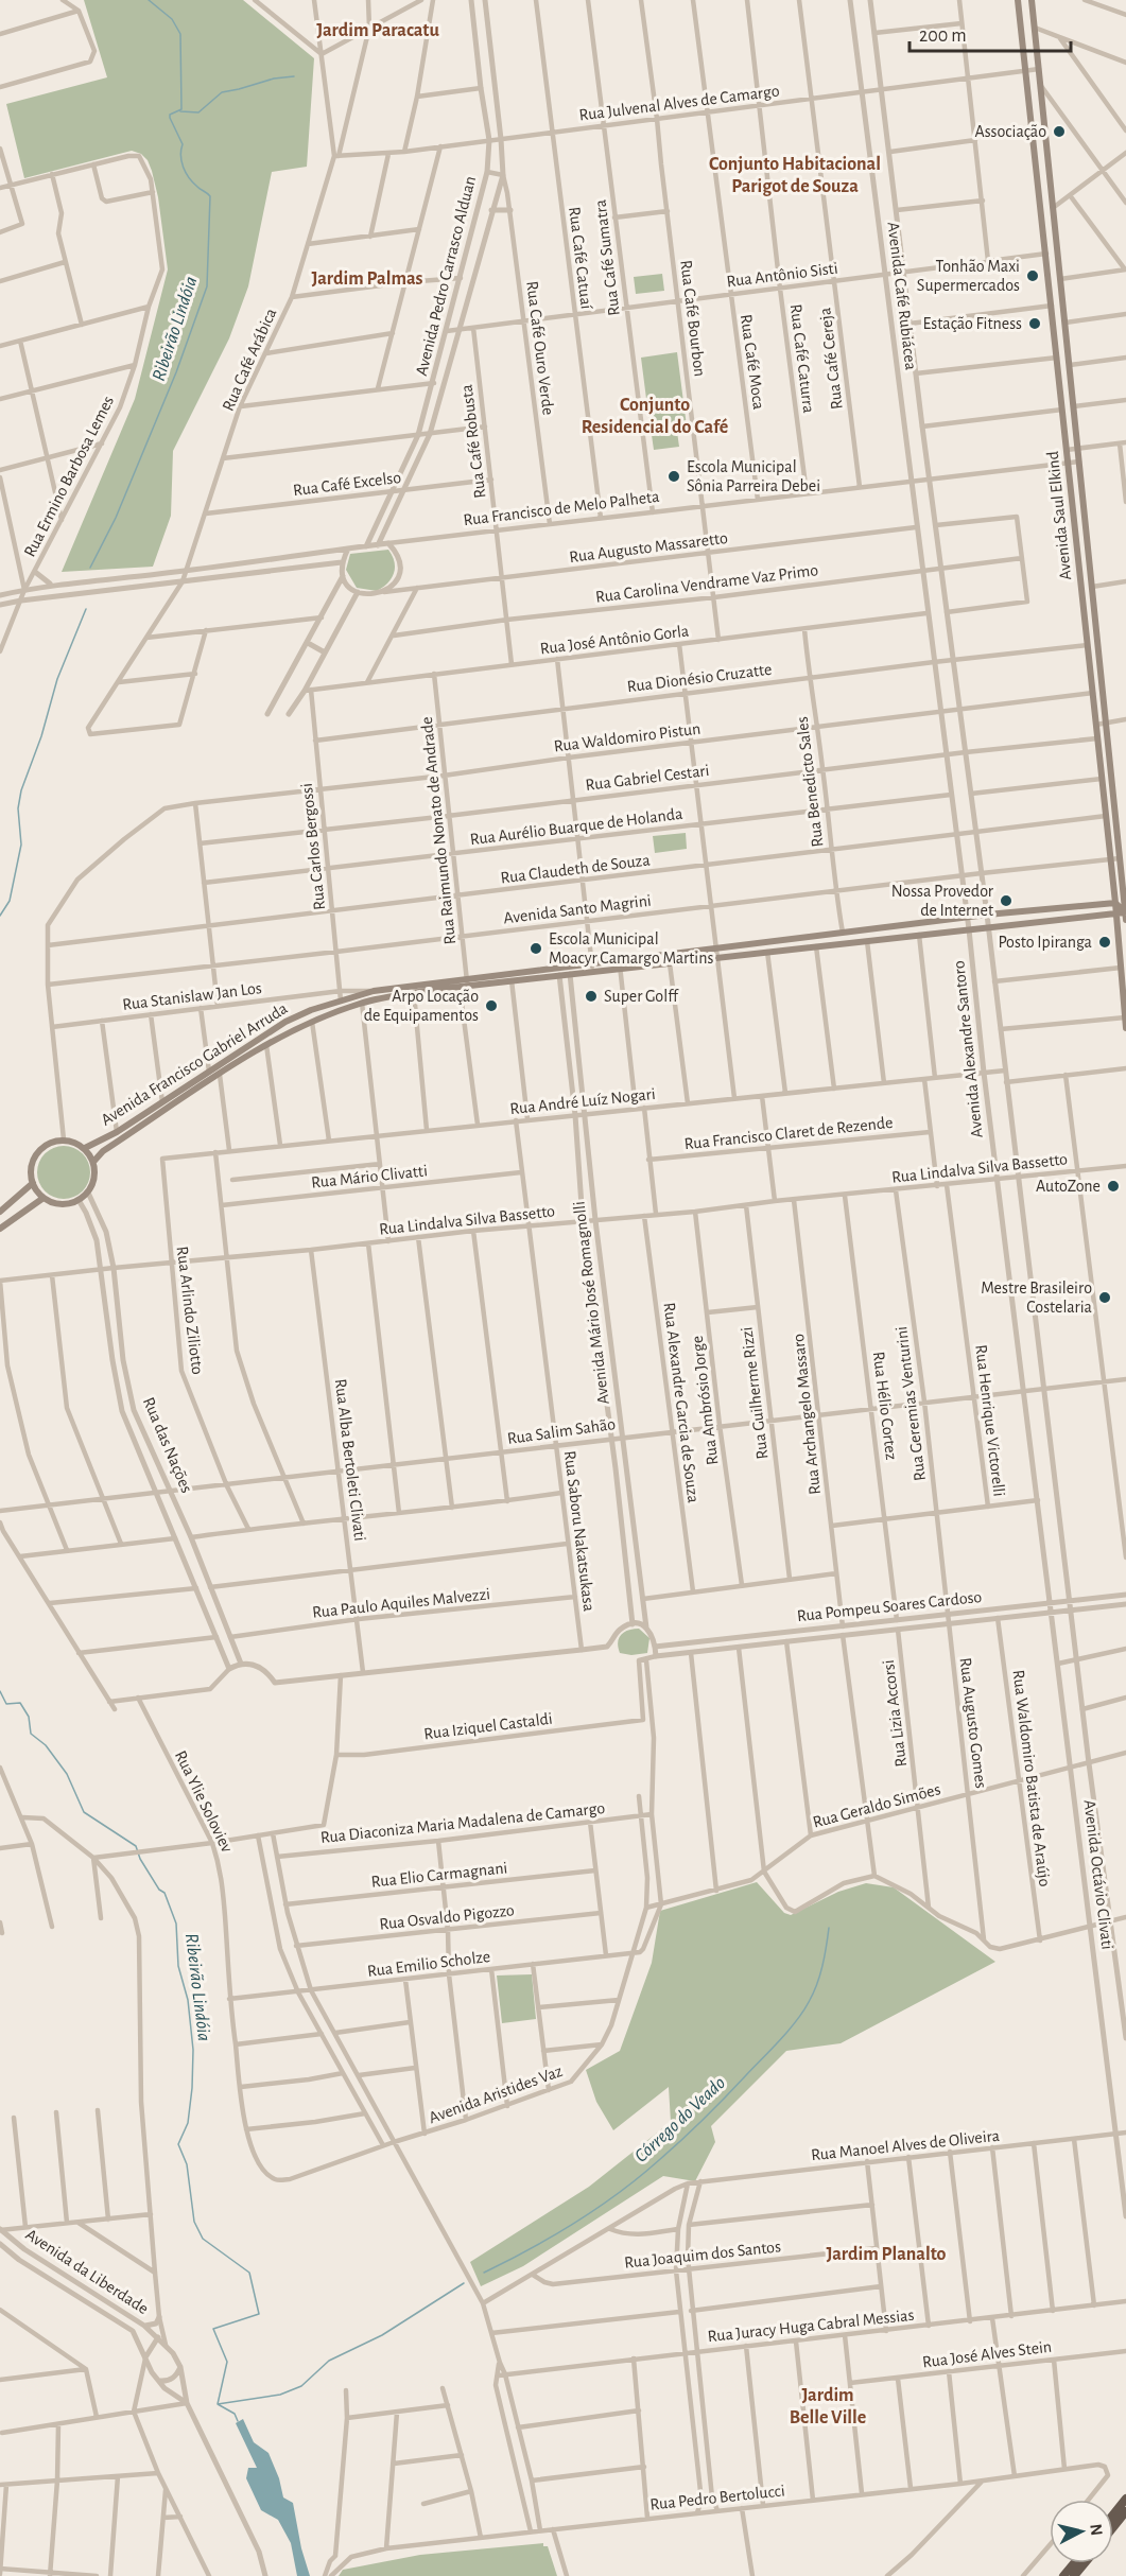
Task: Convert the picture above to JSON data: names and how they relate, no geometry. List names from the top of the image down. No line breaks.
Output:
{"streets":{"main road":["Avenida Saul Elkind","Avenida Francisco Gabriel Arruda"],"street":["Rua Julvenal Alves de Camargo","Rua Café Catuaí","Rua Café Sumatra","Rua Antônio Sisti","Avenida Pedro Carrasco Alduan","Avenida Café Rubiácea","Rua Café Bourbon","Rua Café Ouro Verde","Rua Café Caturra","Rua Café Cereja","Rua Café Arábica","Rua Café Moca","Rua Café Robusta","Rua Ermino Barbosa Lemes","Rua Café Excelso","Rua Francisco de Melo Palheta","Rua Augusto Massaretto","Rua Carolina Vendrame Vaz Primo","Rua José Antônio Gorla","Rua Dionésio Cruzatte","Rua Waldomiro Pistun","Rua Gabriel Cestari","Rua Benedicto Sales","Rua Aurélio Buarque de Holanda","Rua Raimundo Nonato de Andrade","Rua Carlos Bergossi","Rua Claudeth de Souza","Avenida Santo Magrini","Rua Stanislaw Jan Los","Avenida Alexandre Santoro","Rua André Luíz Nogari","Rua Francisco Claret de Rezende","Rua Lindalva Silva Bassetto","Rua Mário Clivatti","Avenida Mário José Romagnolli","Rua Arlindo Ziliotto","Rua Guilherme Rizzi","Rua Ambrósio Jorge","Rua Alexandre Garcia de Souza","Rua Geremias Venturini","Rua Hélio Cortez","Rua Archangelo Massaro","Rua Henrique Victorelli","Rua Salim Sahão","Rua das Nações","Rua Alba Bertoleti Clivati","Rua Saboru Nakatsukasa","Rua Paulo Aquiles Malvezzi","Rua Pompeu Soares Cardoso","Rua Lizia Accorsi","Rua Augusto Gomes","Rua Iziquel Castaldi","Rua Waldomiro Batista de Araújo","Rua Ylie Soloviev","Rua Geraldo Simões","Rua Diaconiza Maria Madalena de Camargo","Rua Elio Carmagnani","Avenida Octávio Clivati","Rua Osvaldo Pigozzo","Rua Emilio Scholze","Avenida Aristides Vaz","Rua Manoel Alves de Oliveira","Rua Joaquim dos Santos","Avenida da Liberdade","Rua Juracy Huga Cabral Messias","Rua José Alves Stein","Rua Pedro Bertolucci"]},"crossings":[["Rua Julvenal Alves de Camargo","Rua Café Catuaí"],["Rua Julvenal Alves de Camargo","Rua Café Sumatra"],["Rua Julvenal Alves de Camargo","Avenida Pedro Carrasco Alduan"],["Rua Julvenal Alves de Camargo","Avenida Café Rubiácea"],["Rua Julvenal Alves de Camargo","Rua Café Bourbon"],["Rua Julvenal Alves de Camargo","Rua Café Caturra"],["Rua Julvenal Alves de Camargo","Rua Café Cereja"],["Rua Julvenal Alves de Camargo","Rua Café Arábica"],["Rua Julvenal Alves de Camargo","Rua Café Moca"],["Rua Julvenal Alves de Camargo","Avenida Saul Elkind"],["Rua Café Catuaí","Rua Antônio Sisti"],["Rua Café Catuaí","Rua Francisco de Melo Palheta"],["Rua Café Sumatra","Rua Antônio Sisti"],["Rua Café Sumatra","Rua Francisco de Melo Palheta"],["Rua Antônio Sisti","Avenida Pedro Carrasco Alduan"],["Rua Antônio Sisti","Avenida Café Rubiácea"],["Rua Antônio Sisti","Rua Café Bourbon"],["Rua Antônio Sisti","Rua Café Ouro Verde"],["Rua Antônio Sisti","Rua Café Caturra"],["Rua Antônio Sisti","Rua Café Cereja"],["Rua Antônio Sisti","Rua Café Moca"],["Rua Antônio Sisti","Rua Café Robusta"],["Rua Antônio Sisti","Avenida Saul Elkind"],["Avenida Pedro Carrasco Alduan","Rua Café Ouro Verde"],["Avenida Pedro Carrasco Alduan","Rua Café Excelso"],["Avenida Pedro Carrasco Alduan","Rua Francisco de Melo Palheta"],["Avenida Pedro Carrasco Alduan","Rua Augusto Massaretto"],["Avenida Café Rubiácea","Rua Francisco de Melo Palheta"],["Avenida Café Rubiácea","Avenida Alexandre Santoro"],["Rua Café Bourbon","Rua Francisco de Melo Palheta"],["Rua Café Bourbon","Rua Augusto Massaretto"],["Rua Café Bourbon","Rua Carolina Vendrame Vaz Primo"],["Rua Café Bourbon","Rua José Antônio Gorla"],["Rua Café Ouro Verde","Rua Francisco de Melo Palheta"],["Rua Café Caturra","Rua Francisco de Melo Palheta"],["Rua Café Cereja","Rua Francisco de Melo Palheta"],["Rua Café Arábica","Rua Café Excelso"],["Rua Café Moca","Rua Francisco de Melo Palheta"],["Rua Café Robusta","Rua Café Excelso"],["Rua Café Robusta","Rua Francisco de Melo Palheta"],["Rua Café Robusta","Rua Augusto Massaretto"],["Rua Café Robusta","Rua Carolina Vendrame Vaz Primo"],["Rua Café Robusta","Rua José Antônio Gorla"],["Rua Francisco de Melo Palheta","Avenida Saul Elkind"],["Rua Francisco de Melo Palheta","Rua Augusto Massaretto"],["Rua Francisco de Melo Palheta","Avenida Alexandre Santoro"],["Avenida Saul Elkind","Rua Dionésio Cruzatte"],["Avenida Saul Elkind","Rua Waldomiro Pistun"],["Avenida Saul Elkind","Rua Gabriel Cestari"],["Avenida Saul Elkind","Rua Claudeth de Souza"],["Avenida Saul Elkind","Avenida Santo Magrini"],["Avenida Saul Elkind","Avenida Francisco Gabriel Arruda"],["Rua Augusto Massaretto","Avenida Alexandre Santoro"],["Rua Carolina Vendrame Vaz Primo","Avenida Alexandre Santoro"],["Rua José Antônio Gorla","Rua Benedicto Sales"],["Rua José Antônio Gorla","Rua Raimundo Nonato de Andrade"],["Rua José Antônio Gorla","Rua Carlos Bergossi"],["Rua José Antônio Gorla","Avenida Alexandre Santoro"],["Rua Dionésio Cruzatte","Rua Benedicto Sales"],["Rua Dionésio Cruzatte","Rua Raimundo Nonato de Andrade"],["Rua Dionésio Cruzatte","Rua Carlos Bergossi"],["Rua Dionésio Cruzatte","Avenida Alexandre Santoro"],["Rua Waldomiro Pistun","Rua Benedicto Sales"],["Rua Waldomiro Pistun","Rua Raimundo Nonato de Andrade"],["Rua Waldomiro Pistun","Rua Carlos Bergossi"],["Rua Waldomiro Pistun","Rua Claudeth de Souza"],["Rua Waldomiro Pistun","Avenida Alexandre Santoro"],["Rua Gabriel Cestari","Rua Benedicto Sales"],["Rua Gabriel Cestari","Rua Raimundo Nonato de Andrade"],["Rua Gabriel Cestari","Rua Carlos Bergossi"],["Rua Gabriel Cestari","Avenida Alexandre Santoro"],["Rua Benedicto Sales","Rua Aurélio Buarque de Holanda"],["Rua Benedicto Sales","Rua Claudeth de Souza"],["Rua Benedicto Sales","Avenida Santo Magrini"],["Rua Benedicto Sales","Avenida Francisco Gabriel Arruda"],["Rua Aurélio Buarque de Holanda","Rua Raimundo Nonato de Andrade"],["Rua Aurélio Buarque de Holanda","Rua Carlos Bergossi"],["Rua Aurélio Buarque de Holanda","Avenida Alexandre Santoro"],["Rua Raimundo Nonato de Andrade","Rua Claudeth de Souza"],["Rua Raimundo Nonato de Andrade","Avenida Santo Magrini"],["Rua Raimundo Nonato de Andrade","Avenida Francisco Gabriel Arruda"],["Rua Raimundo Nonato de Andrade","Rua André Luíz Nogari"],["Rua Carlos Bergossi","Rua Claudeth de Souza"],["Rua Carlos Bergossi","Avenida Santo Magrini"],["Rua Carlos Bergossi","Rua Stanislaw Jan Los"],["Rua Carlos Bergossi","Avenida Francisco Gabriel Arruda"],["Rua Claudeth de Souza","Avenida Alexandre Santoro"],["Avenida Santo Magrini","Avenida Alexandre Santoro"],["Rua Stanislaw Jan Los","Avenida Francisco Gabriel Arruda"],["Avenida Alexandre Santoro","Avenida Francisco Gabriel Arruda"],["Avenida Alexandre Santoro","Rua André Luíz Nogari"],["Avenida Alexandre Santoro","Rua Lindalva Silva Bassetto"],["Avenida Alexandre Santoro","Rua Salim Sahão"],["Avenida Alexandre Santoro","Rua Pompeu Soares Cardoso"],["Avenida Alexandre Santoro","Avenida Octávio Clivati"],["Avenida Francisco Gabriel Arruda","Avenida Mário José Romagnolli"],["Avenida Francisco Gabriel Arruda","Rua das Nações"],["Rua André Luíz Nogari","Avenida Mário José Romagnolli"],["Rua André Luíz Nogari","Rua Arlindo Ziliotto"],["Rua André Luíz Nogari","Rua Saboru Nakatsukasa"],["Rua Lindalva Silva Bassetto","Avenida Mário José Romagnolli"],["Rua Lindalva Silva Bassetto","Rua Arlindo Ziliotto"],["Rua Lindalva Silva Bassetto","Rua Guilherme Rizzi"],["Rua Lindalva Silva Bassetto","Rua Ambrósio Jorge"],["Rua Lindalva Silva Bassetto","Rua Alexandre Garcia de Souza"],["Rua Lindalva Silva Bassetto","Rua Geremias Venturini"],["Rua Lindalva Silva Bassetto","Rua Hélio Cortez"],["Rua Lindalva Silva Bassetto","Rua Archangelo Massaro"],["Rua Lindalva Silva Bassetto","Rua Henrique Victorelli"],["Rua Lindalva Silva Bassetto","Rua das Nações"],["Rua Lindalva Silva Bassetto","Rua Alba Bertoleti Clivati"],["Rua Lindalva Silva Bassetto","Rua Saboru Nakatsukasa"],["Rua Mário Clivatti","Rua Saboru Nakatsukasa"],["Avenida Mário José Romagnolli","Rua Salim Sahão"],["Avenida Mário José Romagnolli","Rua Pompeu Soares Cardoso"],["Rua Arlindo Ziliotto","Rua Salim Sahão"],["Rua Guilherme Rizzi","Rua Salim Sahão"],["Rua Ambrósio Jorge","Rua Salim Sahão"],["Rua Alexandre Garcia de Souza","Rua Salim Sahão"],["Rua Geremias Venturini","Rua Salim Sahão"],["Rua Geremias Venturini","Rua Pompeu Soares Cardoso"],["Rua Geremias Venturini","Rua Augusto Gomes"],["Rua Hélio Cortez","Rua Salim Sahão"],["Rua Hélio Cortez","Rua Pompeu Soares Cardoso"],["Rua Archangelo Massaro","Rua Salim Sahão"],["Rua Archangelo Massaro","Rua Pompeu Soares Cardoso"],["Rua Henrique Victorelli","Rua Salim Sahão"],["Rua Salim Sahão","Rua das Nações"],["Rua Salim Sahão","Rua Alba Bertoleti Clivati"],["Rua Salim Sahão","Rua Saboru Nakatsukasa"],["Rua das Nações","Rua Paulo Aquiles Malvezzi"],["Rua Alba Bertoleti Clivati","Rua Paulo Aquiles Malvezzi"],["Rua Saboru Nakatsukasa","Rua Paulo Aquiles Malvezzi"],["Rua Pompeu Soares Cardoso","Rua Lizia Accorsi"],["Rua Pompeu Soares Cardoso","Rua Augusto Gomes"],["Rua Pompeu Soares Cardoso","Rua Waldomiro Batista de Araújo"],["Rua Pompeu Soares Cardoso","Avenida Octávio Clivati"],["Rua Lizia Accorsi","Rua Geraldo Simões"],["Rua Augusto Gomes","Rua Geraldo Simões"],["Rua Waldomiro Batista de Araújo","Rua Geraldo Simões"],["Rua Ylie Soloviev","Rua Emilio Scholze"],["Rua Ylie Soloviev","Avenida Aristides Vaz"],["Rua Geraldo Simões","Avenida Octávio Clivati"],["Rua Geraldo Simões","Avenida Aristides Vaz"],["Rua Diaconiza Maria Madalena de Camargo","Avenida Aristides Vaz"],["Avenida Octávio Clivati","Rua Manoel Alves de Oliveira"],["Rua Emilio Scholze","Avenida Aristides Vaz"],["Rua Manoel Alves de Oliveira","Rua Joaquim dos Santos"]],"districts":["Jardim Paracatu","Conjunto Habitacional Parigot de Souza","Jardim Palmas","Conjunto Residencial do Café","Jardim Planalto","Jardim Belle Ville"],"water":["Ribeirão Lindóia","Córrego do Veado"],"places":["Associação","Tonhão Maxi Supermercados","Estação Fitness","Escola Municipal Sônia Parreira Debei","Nossa Provedor de Internet","Posto Ipiranga","Escola Municipal Moacyr Camargo Martins","Super Golff","Arpo Locação de Equipamentos","AutoZone","Mestre Brasileiro Costelaria"],"scale_bar":"200 m","north":"right"}
